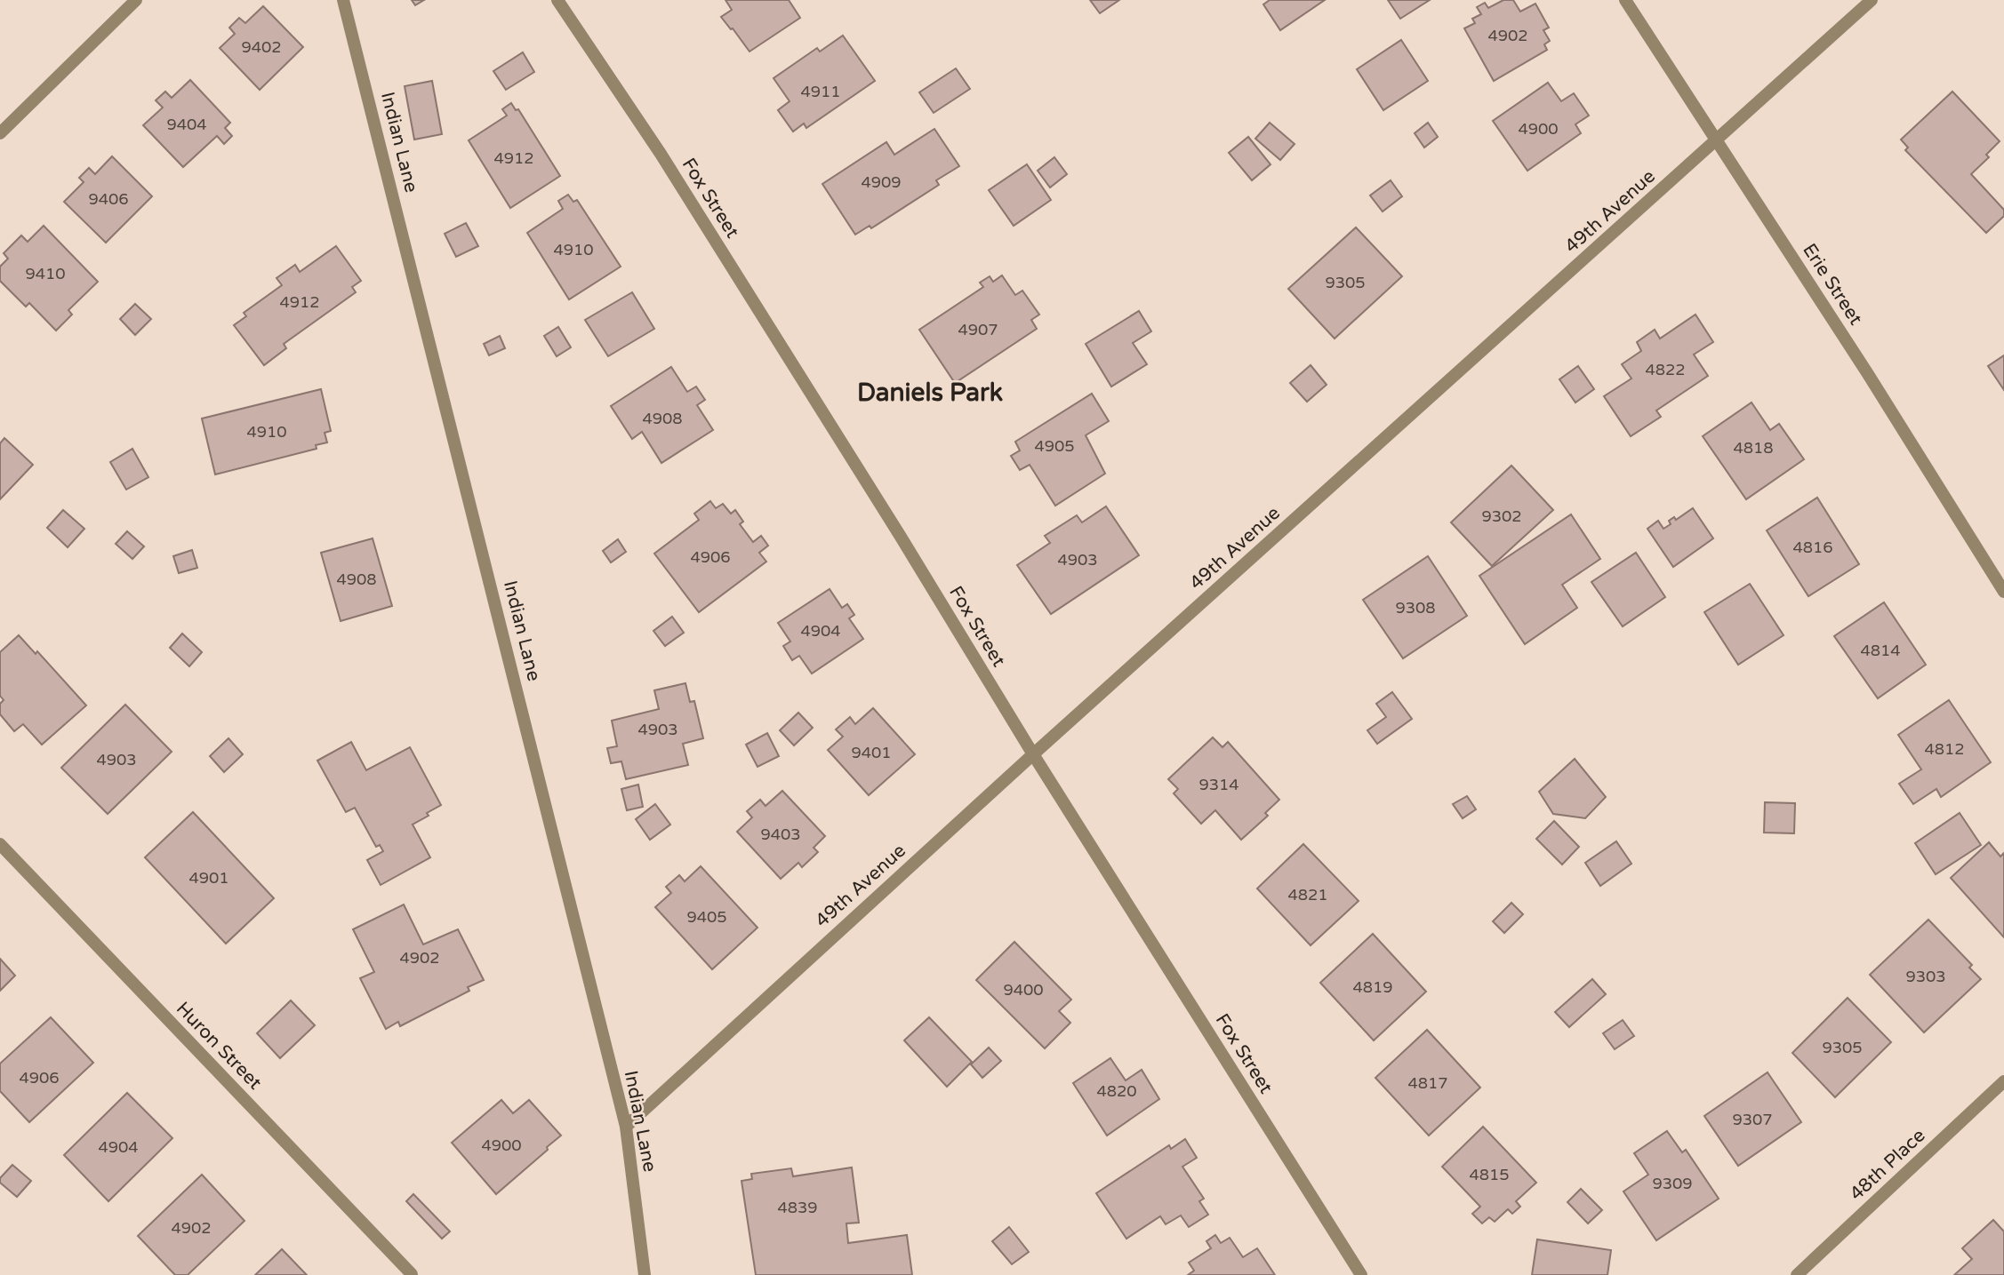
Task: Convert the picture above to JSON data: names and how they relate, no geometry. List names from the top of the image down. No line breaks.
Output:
{"streets":{"street":["Indian Lane","Fox Street","49th Avenue","Erie Street","Huron Street","48th Place"]},"crossings":[["Indian Lane","49th Avenue"],["Fox Street","49th Avenue"],["49th Avenue","Erie Street"]],"districts":["Daniels Park"],"house_numbers":["4902","9402","4911","9404","4900","4912","4909","9406","4910","9410","9305","4912","4907","4822","4908","4910","4905","4818","9302","4816","4906","4903","4908","9308","4904","4814","4903","4812","9401","4903","9314","9403","4901","4821","9405","4902","9303","4819","9400","9305","4906","4817","4820","9307","4900","4904","4815","9309","4839","4902"]}
